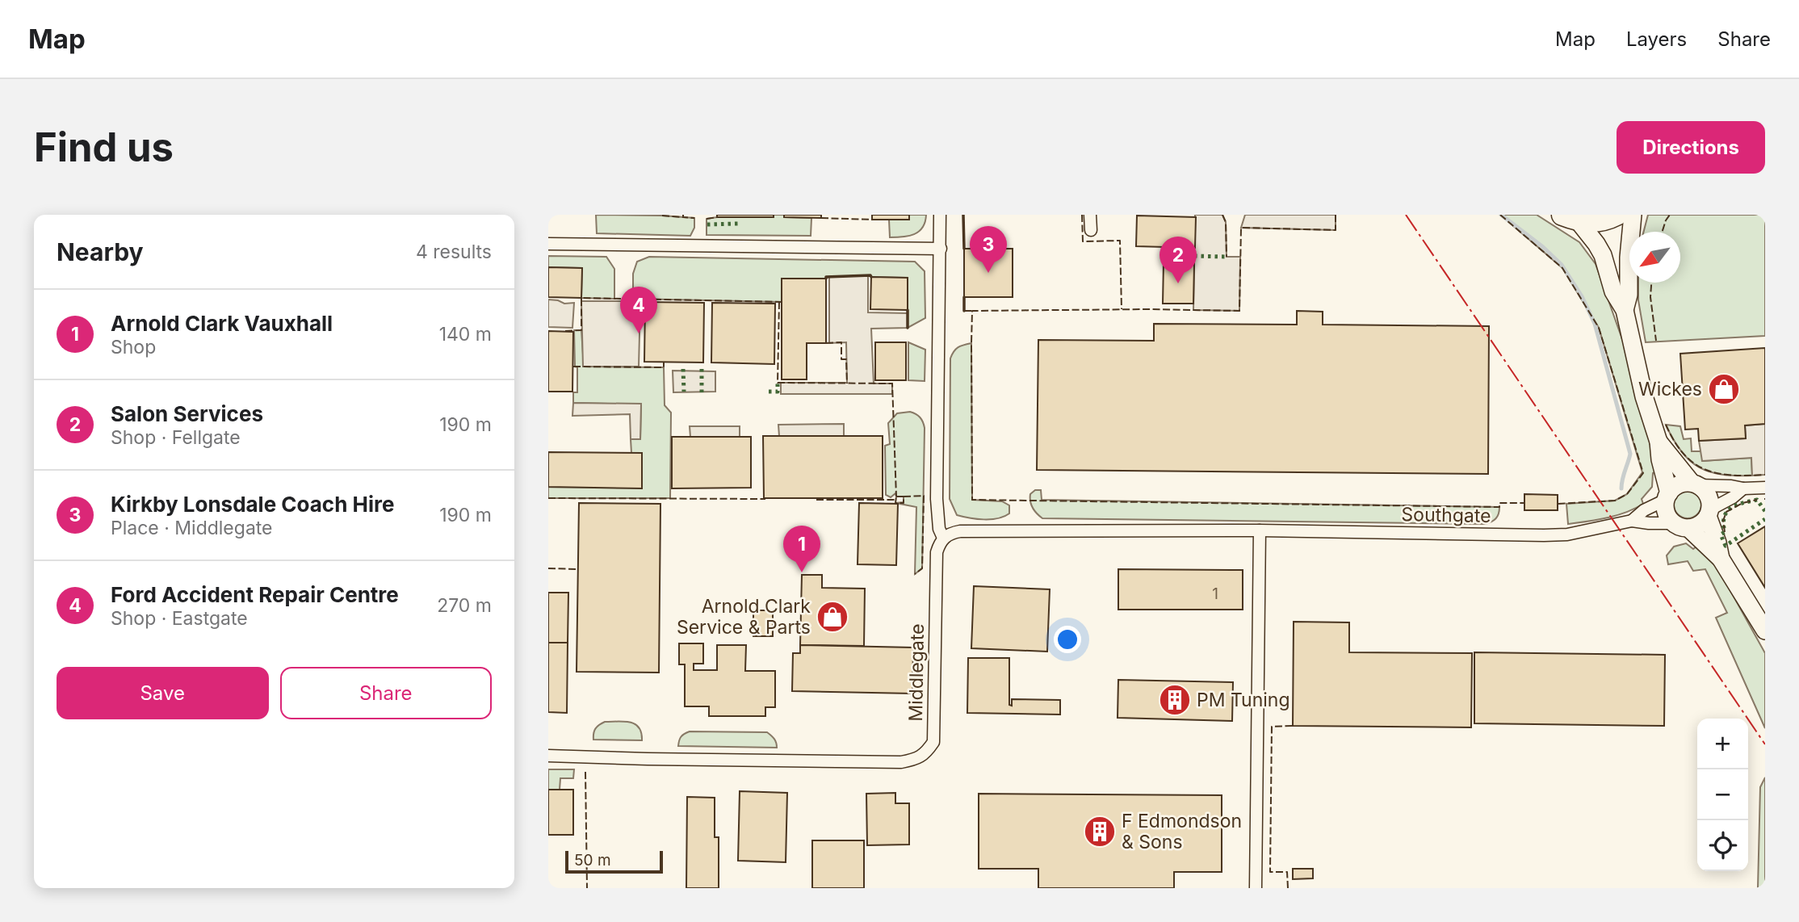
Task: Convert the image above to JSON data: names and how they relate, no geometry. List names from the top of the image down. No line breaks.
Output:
{"streets":{"street":["Southgate","Middlegate"]},"crossings":[["Southgate","Middlegate"]],"places":{"shop":["Wickes","Arnold Clark Service & Parts"],"building":["PM Tuning","F Edmondson & Sons"]},"house_numbers":["1"],"scale_bar":"50 m","north":"bottom left","page":{"header":"Map","nav":["Map","Layers","Share"],"buttons":["Directions",["Save","Share"]],"title":"Find us","heading":["Nearby","4 results"],"pins":["3","2","4","1"],"list":[{"mark":"1","name":"Arnold Clark Vauxhall","note":"Shop","value":"140 m"},{"mark":"2","name":"Salon Services","note":"Shop · Fellgate","value":"190 m"},{"mark":"3","name":"Kirkby Lonsdale Coach Hire","note":"Place · Middlegate","value":"190 m"},{"mark":"4","name":"Ford Accident Repair Centre","note":"Shop · Eastgate","value":"270 m"}],"map_buttons":["+","−"],"scale":"50 m"}}
